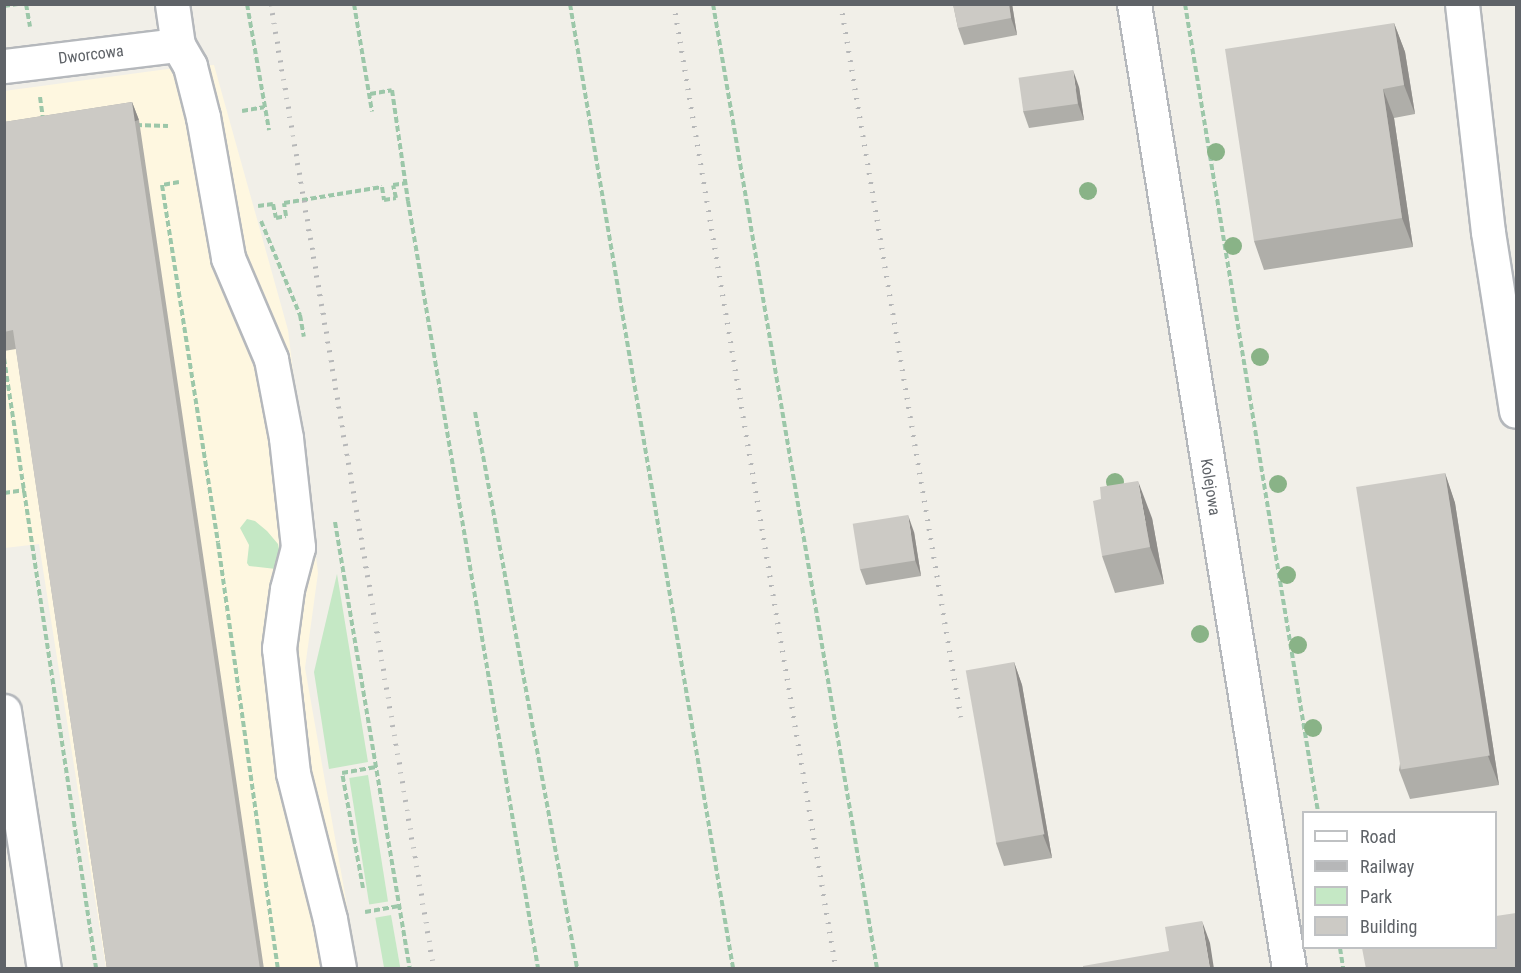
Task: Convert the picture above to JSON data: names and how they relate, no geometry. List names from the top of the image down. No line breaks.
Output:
{"streets":{"street":["Dworcowa","Kolejowa"]},"legend":["Road","Railway","Park","Building"]}
